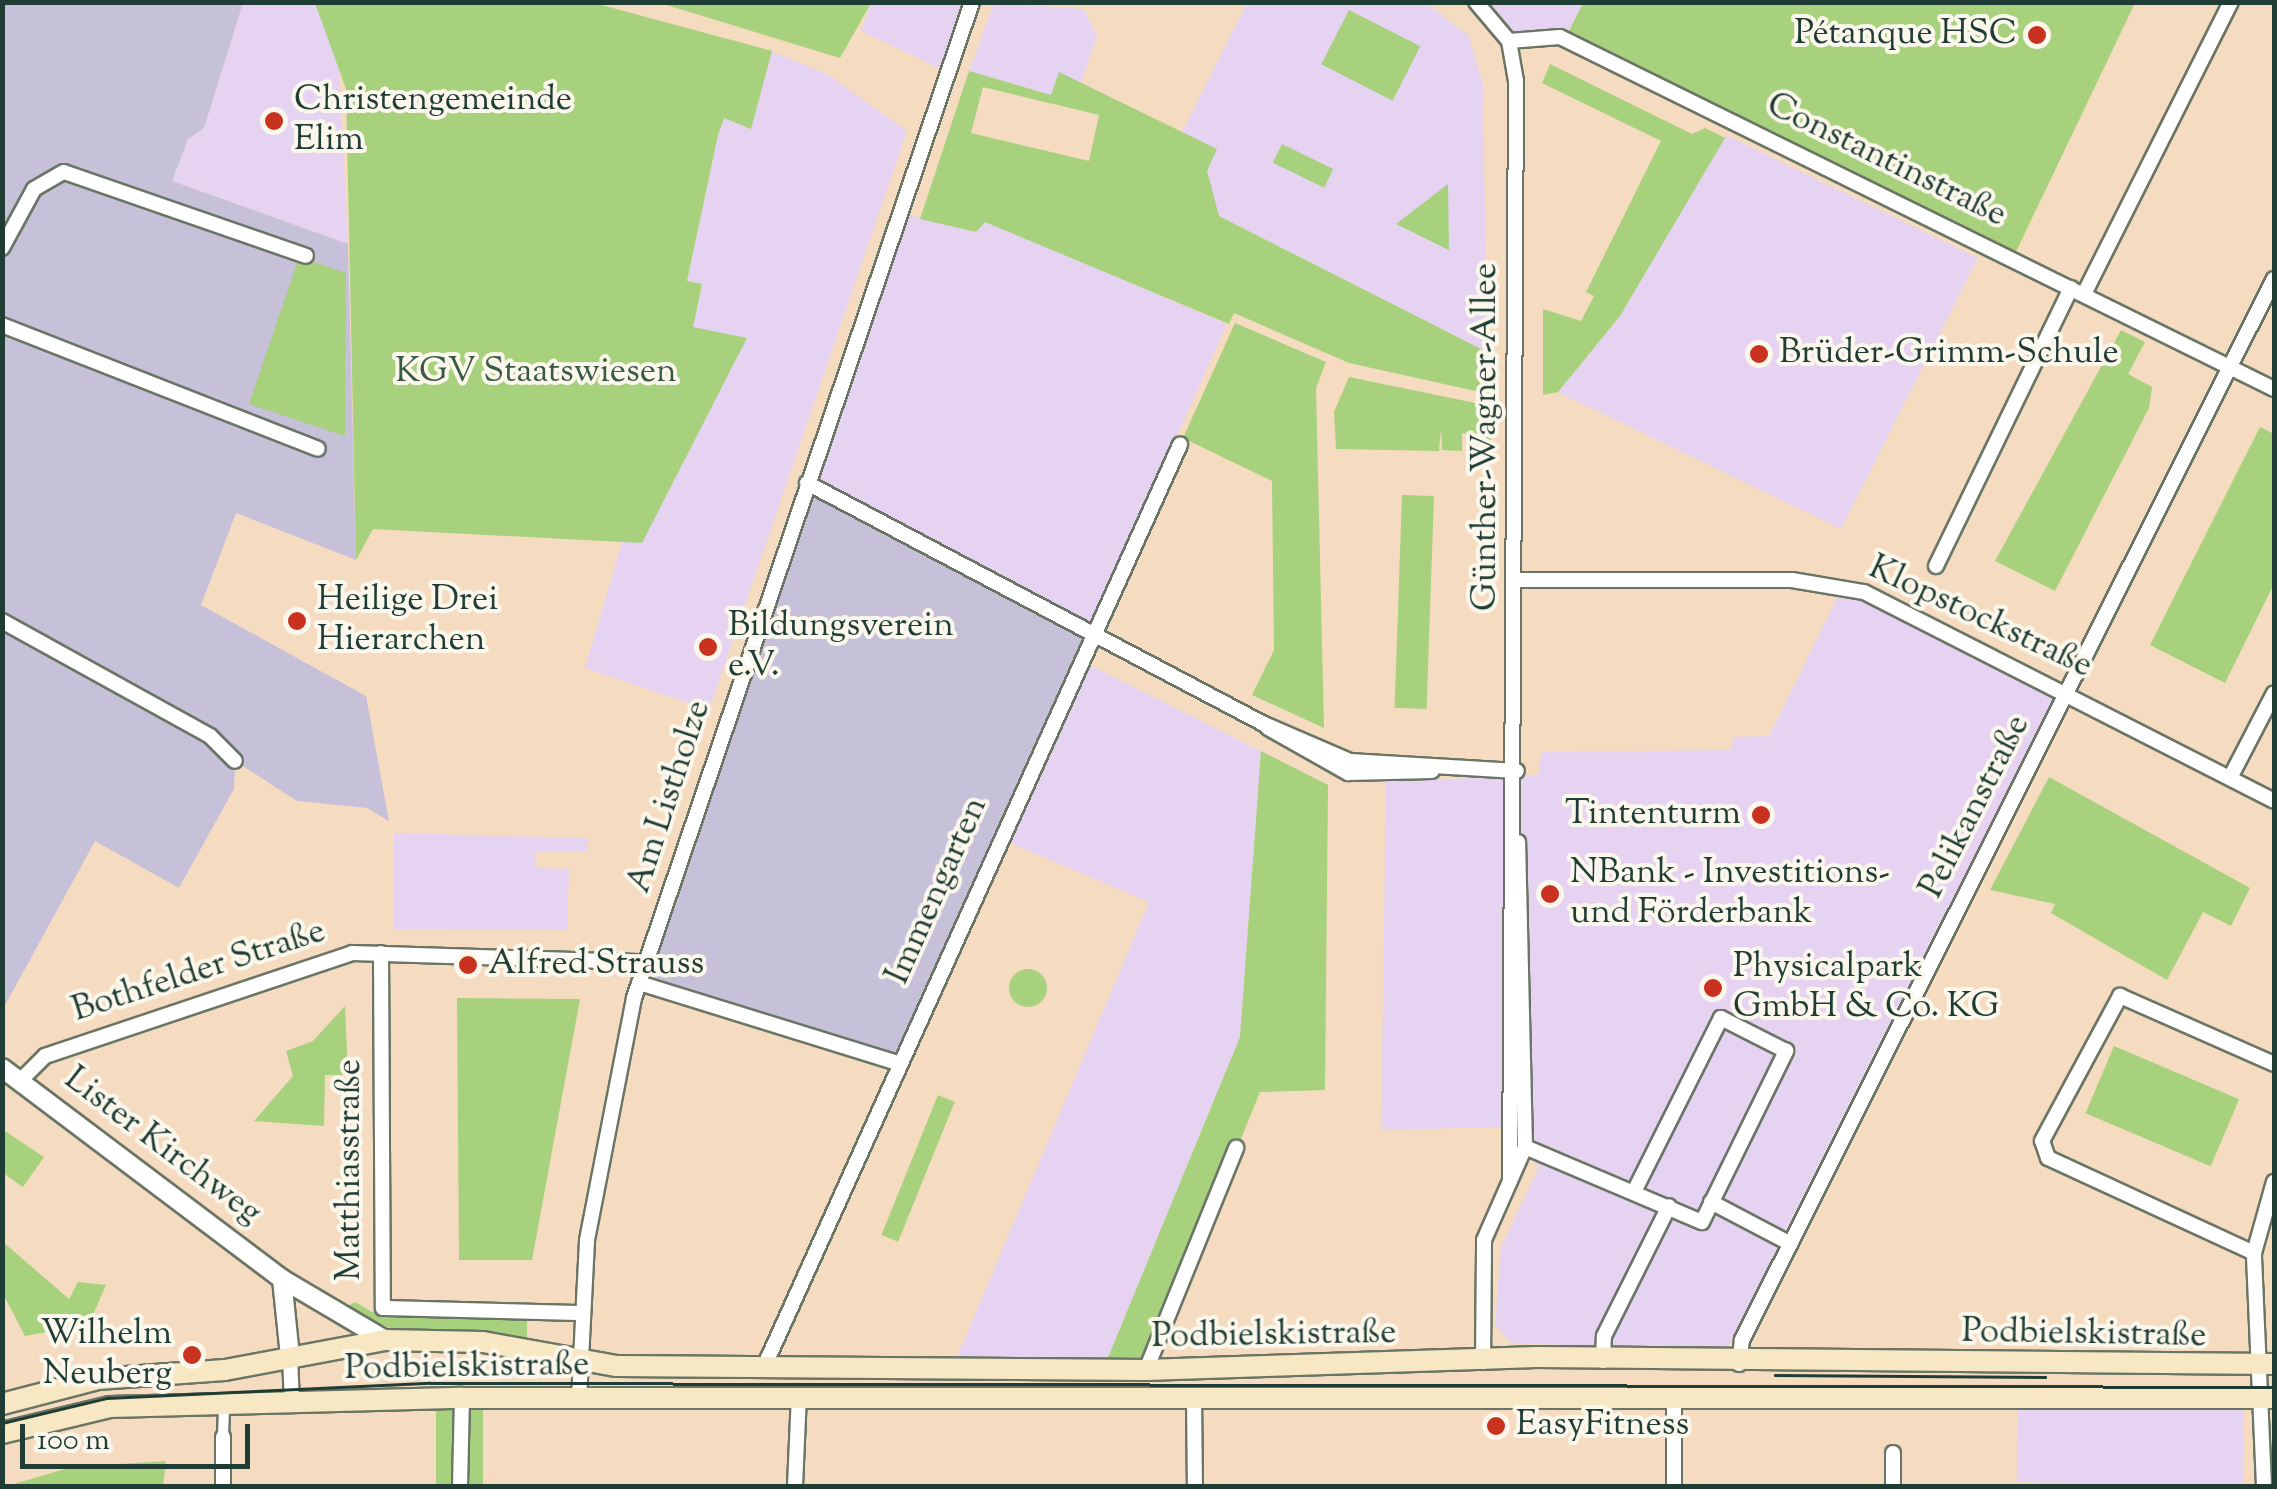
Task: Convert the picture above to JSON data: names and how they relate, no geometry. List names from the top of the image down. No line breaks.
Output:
{"streets":{"main road":["Podbielskistraße"],"street":["Constantinstraße","Günther-Wagner-Allee","Klopstockstraße","Am Listholze","Pelikanstraße","Immengarten","Bothfelder Straße","Lister Kirchweg","Matthiasstraße"]},"crossings":[["Constantinstraße","Günther-Wagner-Allee"],["Constantinstraße","Pelikanstraße"],["Günther-Wagner-Allee","Klopstockstraße"],["Günther-Wagner-Allee","Podbielskistraße"],["Klopstockstraße","Pelikanstraße"],["Am Listholze","Bothfelder Straße"],["Am Listholze","Matthiasstraße"],["Am Listholze","Podbielskistraße"],["Pelikanstraße","Podbielskistraße"],["Immengarten","Podbielskistraße"],["Bothfelder Straße","Lister Kirchweg"],["Bothfelder Straße","Matthiasstraße"],["Lister Kirchweg","Podbielskistraße"]],"parks":["KGV Staatswiesen"],"places":["Pétanque HSC","Christengemeinde Elim","Brüder-Grimm-Schule","Heilige Drei Hierarchen","Bildungsverein e.V.","Tintenturm","NBank - Investitions- und Förderbank","Alfred Strauss","Physicalpark GmbH & Co. KG","Wilhelm Neuberg","EasyFitness"],"scale_bar":"100 m"}
